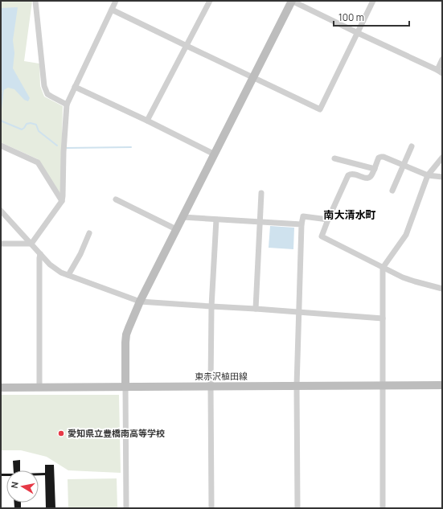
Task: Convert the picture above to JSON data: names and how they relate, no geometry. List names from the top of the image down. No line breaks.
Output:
{"streets":{"main road":["東赤沢植田線"]},"districts":["南大清水町"],"places":["愛知県立豊橋南高等学校"],"scale_bar":"100 m","north":"left"}
